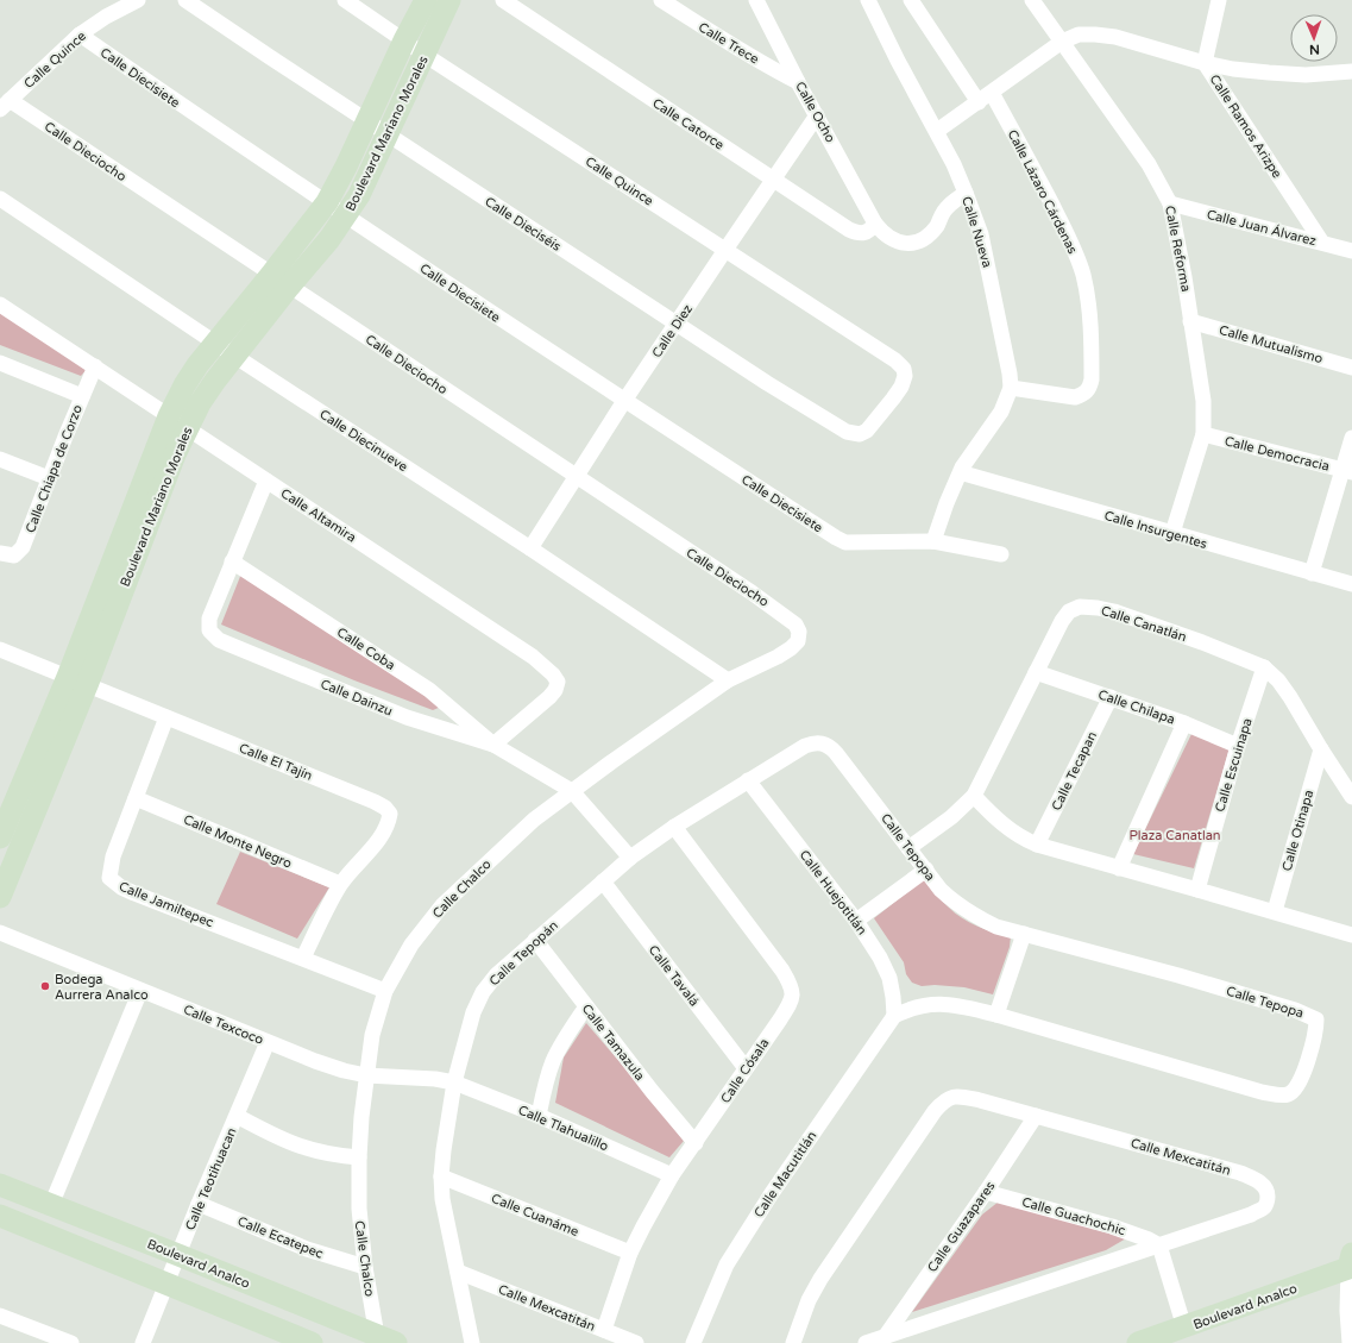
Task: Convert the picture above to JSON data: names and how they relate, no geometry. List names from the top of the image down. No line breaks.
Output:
{"streets":{"street":["Calle Trece","Calle Quince","Calle Diecisiete","Calle Ocho","Calle Catorce","Calle Ramos Arizpe","Boulevard Mariano Morales","Calle Dieciocho","Calle Lázaro Cárdenas","Calle Dieciséis","Calle Juan Álvarez","Calle Nueva","Calle Reforma","Calle Diez","Calle Mutualismo","Calle Diecinueve","Calle Democracia","Calle Chiapa de Corzo","Calle Altamira","Calle Insurgentes","Calle Canatlán","Calle Coba","Calle Dainzu","Calle Chilapa","Calle El Tajín","Calle Escuinapa","Calle Tecapan","Calle Otinapa","Calle Monte Negro","Calle Tepopa","Calle Chalco","Calle Huejotitlán","Calle Jamiltepec","Calle Tepopán","Calle Tavalá","Calle Texcoco","Calle Tamazula","Calle Cósala","Calle Tlahualillo","Calle Mexcatitán","Calle Macutitlán","Calle Teotihuacan","Calle Cuanáme","Calle Guachochic","Calle Guazapares","Calle Ecatepec","Boulevard Analco"]},"crossings":[["Calle Trece","Calle Ocho"],["Calle Quince","Calle Diecisiete"],["Calle Quince","Boulevard Mariano Morales"],["Calle Quince","Calle Dieciocho"],["Calle Quince","Calle Dieciséis"],["Calle Quince","Calle Diez"],["Calle Diecisiete","Boulevard Mariano Morales"],["Calle Diecisiete","Calle Nueva"],["Calle Diecisiete","Calle Diez"],["Calle Ocho","Calle Catorce"],["Calle Ocho","Calle Nueva"],["Calle Ocho","Calle Diez"],["Calle Catorce","Calle Diez"],["Calle Ramos Arizpe","Calle Juan Álvarez"],["Boulevard Mariano Morales","Calle Dieciocho"],["Boulevard Mariano Morales","Calle Dieciséis"],["Boulevard Mariano Morales","Calle Diecinueve"],["Boulevard Mariano Morales","Calle Altamira"],["Boulevard Mariano Morales","Calle El Tajín"],["Calle Dieciocho","Calle Diez"],["Calle Dieciocho","Calle Chalco"],["Calle Lázaro Cárdenas","Calle Nueva"],["Calle Dieciséis","Calle Diez"],["Calle Juan Álvarez","Calle Reforma"],["Calle Nueva","Calle Insurgentes"],["Calle Reforma","Calle Mutualismo"],["Calle Reforma","Calle Democracia"],["Calle Reforma","Calle Insurgentes"],["Calle Diez","Calle Diecinueve"],["Calle Diecinueve","Calle Chalco"],["Calle Chiapa de Corzo","Calle Altamira"],["Calle Altamira","Calle Coba"],["Calle Altamira","Calle Dainzu"],["Calle Canatlán","Calle Chilapa"],["Calle Canatlán","Calle Escuinapa"],["Calle Canatlán","Calle Otinapa"],["Calle Canatlán","Calle Tepopa"],["Calle Coba","Calle Dainzu"],["Calle Dainzu","Calle Chalco"],["Calle Dainzu","Calle Tepopán"],["Calle Chilapa","Calle Escuinapa"],["Calle Chilapa","Calle Tecapan"],["Calle El Tajín","Calle Monte Negro"],["Calle El Tajín","Calle Jamiltepec"],["Calle Monte Negro","Calle Jamiltepec"],["Calle Tepopa","Calle Huejotitlán"],["Calle Tepopa","Calle Tepopán"],["Calle Tepopa","Calle Macutitlán"],["Calle Chalco","Calle Jamiltepec"],["Calle Chalco","Calle Texcoco"],["Calle Chalco","Calle Ecatepec"],["Calle Chalco","Boulevard Analco"],["Calle Huejotitlán","Calle Tepopán"],["Calle Huejotitlán","Calle Macutitlán"],["Calle Tepopán","Calle Tavalá"],["Calle Tepopán","Calle Texcoco"],["Calle Tepopán","Calle Tamazula"],["Calle Tepopán","Calle Cósala"],["Calle Tepopán","Calle Tlahualillo"],["Calle Tepopán","Calle Mexcatitán"],["Calle Tepopán","Calle Cuanáme"],["Calle Tavalá","Calle Cósala"],["Calle Texcoco","Calle Tlahualillo"],["Calle Texcoco","Calle Teotihuacan"],["Calle Tamazula","Calle Cósala"],["Calle Cósala","Calle Tlahualillo"],["Calle Cósala","Calle Mexcatitán"],["Calle Cósala","Calle Cuanáme"],["Calle Mexcatitán","Calle Guachochic"],["Calle Mexcatitán","Calle Guazapares"],["Calle Teotihuacan","Calle Ecatepec"],["Calle Teotihuacan","Boulevard Analco"],["Calle Guachochic","Calle Guazapares"]],"parks":["Plaza Canatlan"],"places":["Bodega Aurrera Analco"],"north":"bottom"}
